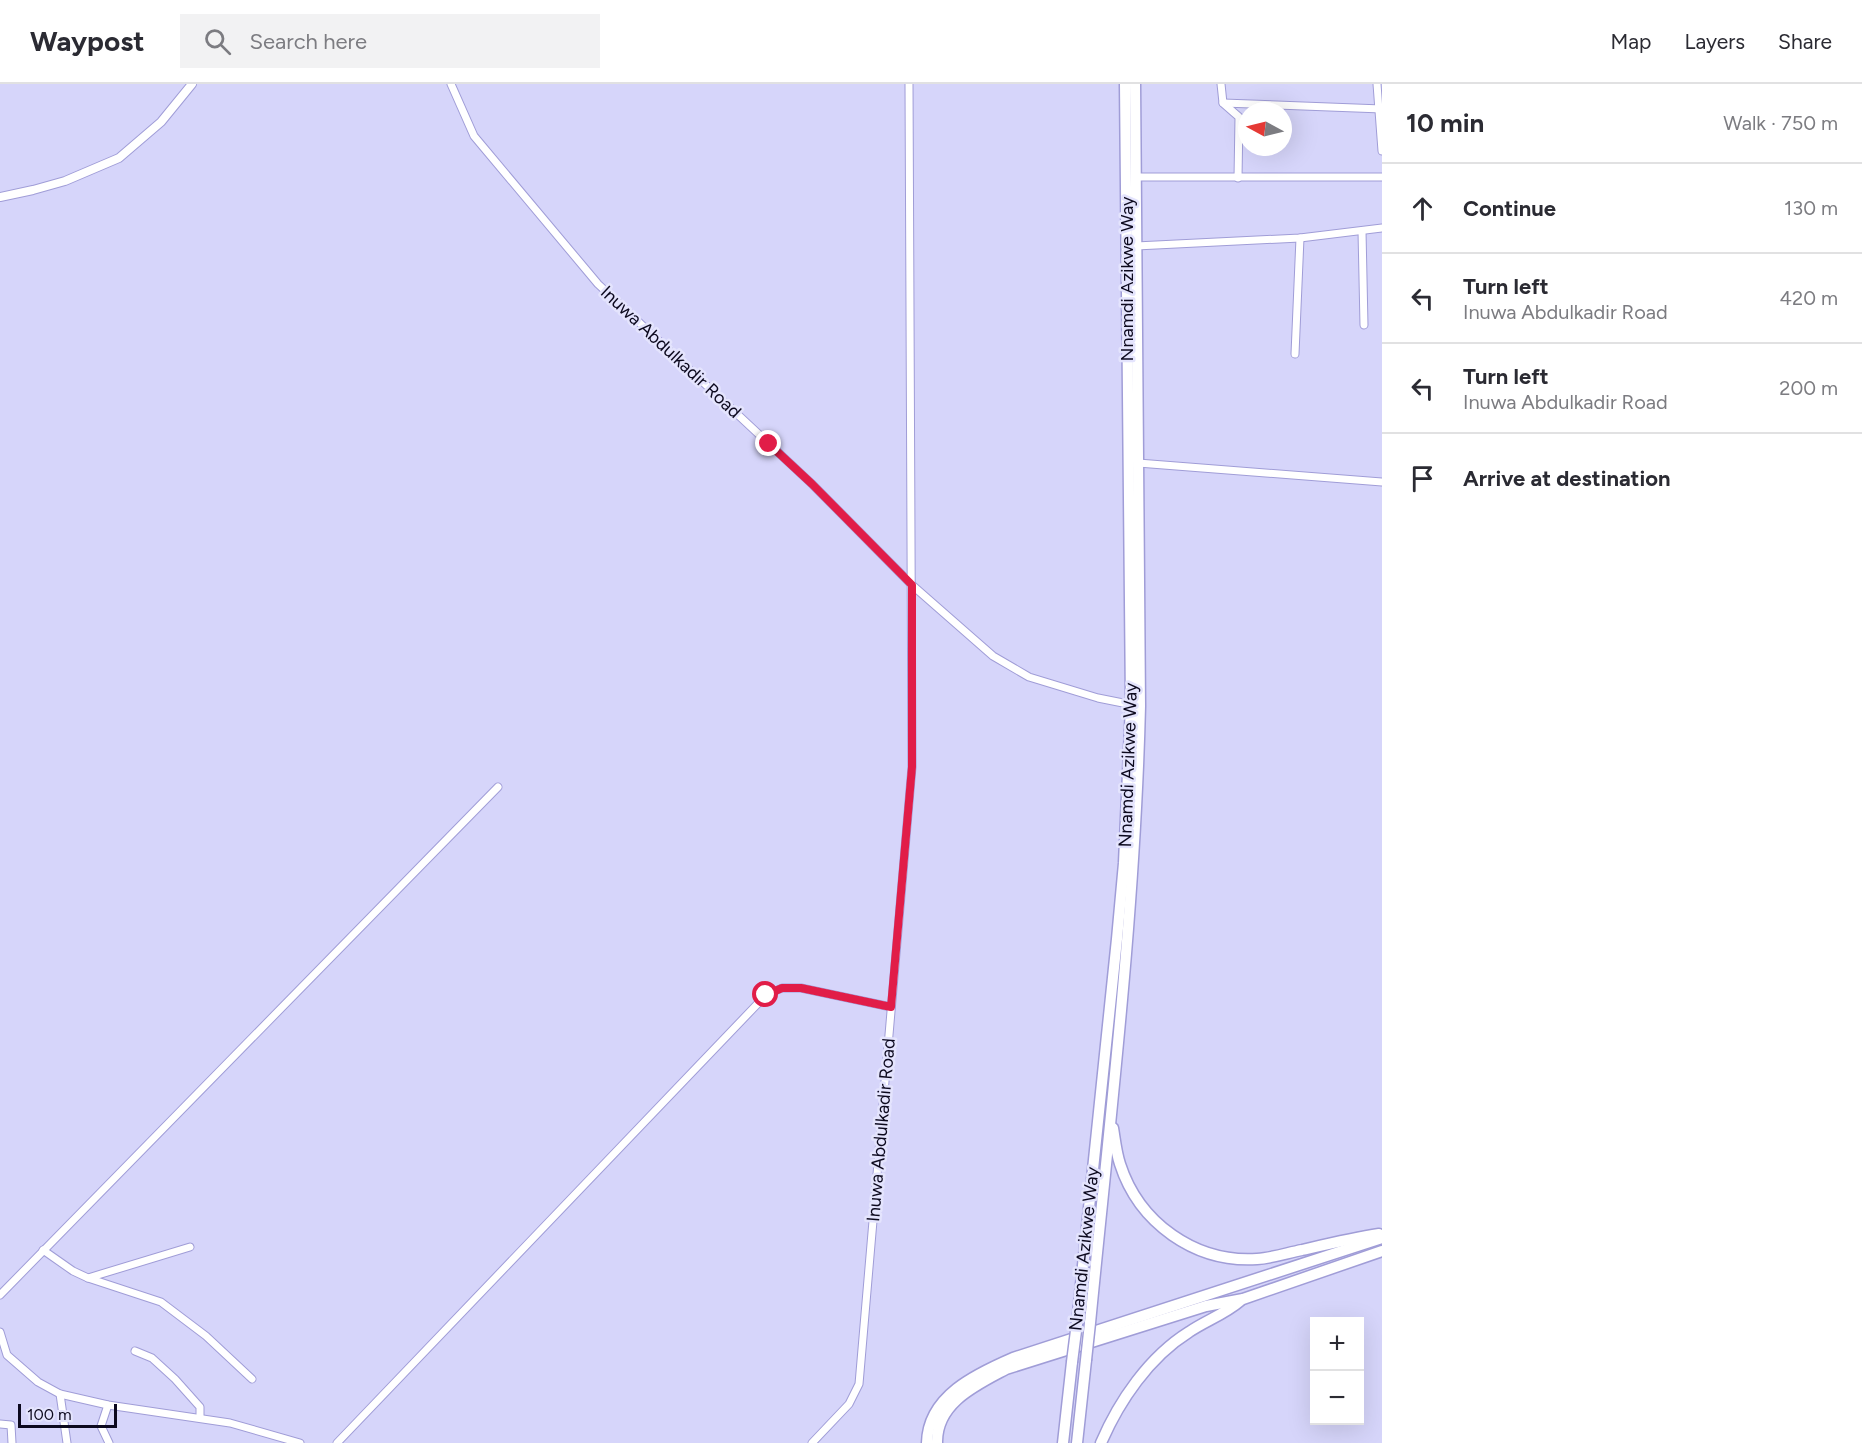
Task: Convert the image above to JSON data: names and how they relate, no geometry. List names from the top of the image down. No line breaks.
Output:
{"streets":{"highway":["Nnamdi Azikwe Way"],"street":["Inuwa Abdulkadir Road"]},"scale_bar":"100 m","north":"left","page":{"header":"Waypost","search":"Search here","nav":["Map","Layers","Share"],"heading":["10 min","Walk · 750 m"],"list":[["Continue","130 m"],["Turn left","Inuwa Abdulkadir Road","420 m"],["Turn left","Inuwa Abdulkadir Road","200 m"],"Arrive at destination"],"map_buttons":["+","−"],"scale":"100 m"}}
